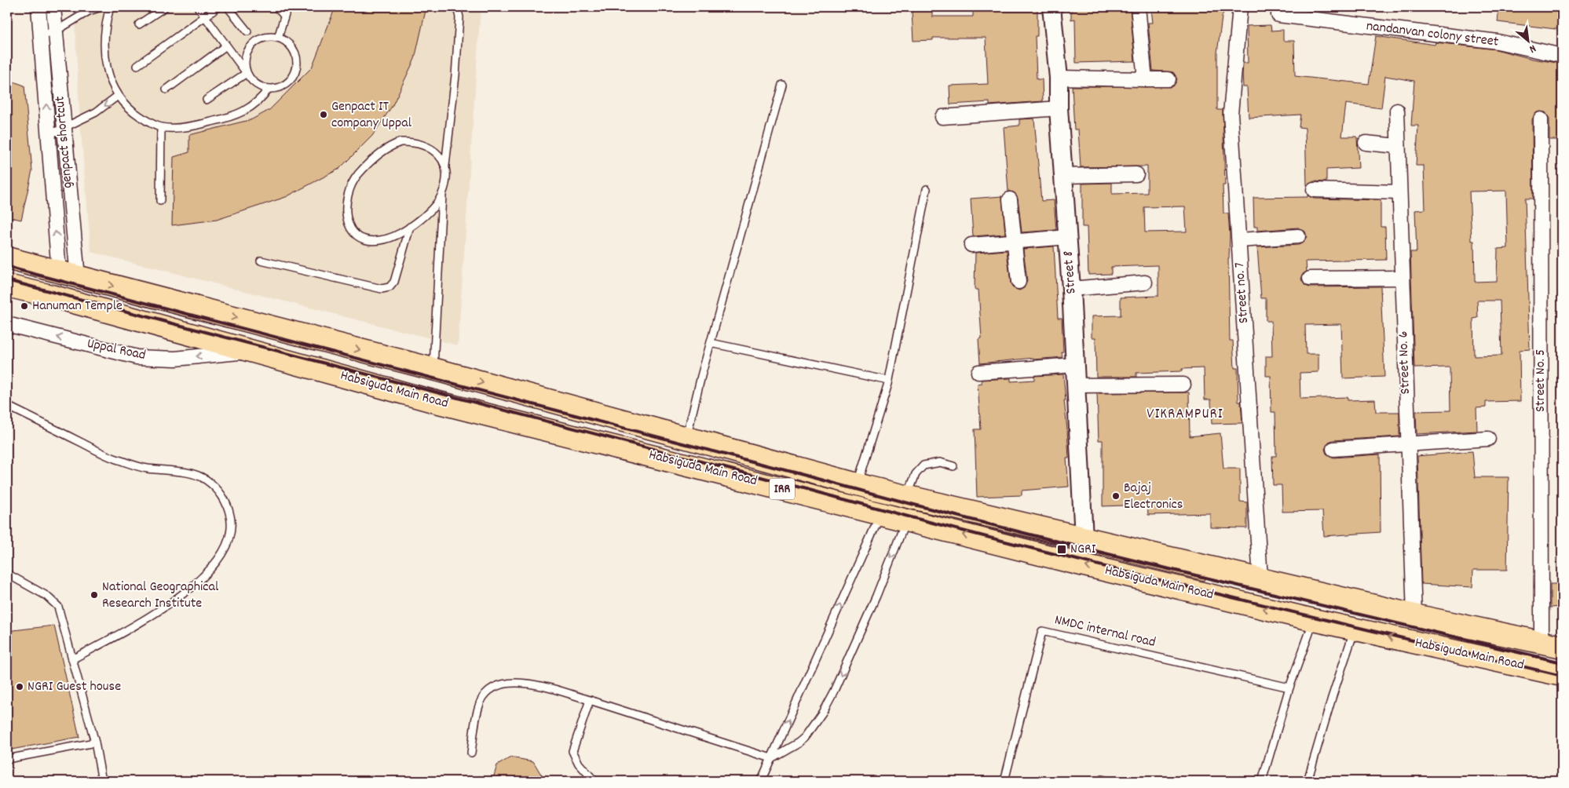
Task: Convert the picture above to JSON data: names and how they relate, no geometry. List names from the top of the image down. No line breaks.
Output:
{"streets":{"main road":["Habsiguda Main Road","IRR"],"street":["nandanvan colony street","genpact shortcut","Street 8","Street no. 7","Uppal Road","Street No. 6","Street No. 5"],"lane":["NMDC internal road"]},"crossings":[["genpact shortcut","Habsiguda Main Road"],["Street 8","Habsiguda Main Road"],["Street no. 7","Habsiguda Main Road"],["Uppal Road","Habsiguda Main Road"],["Street No. 6","Habsiguda Main Road"],["Street No. 5","Habsiguda Main Road"]],"one_way":["Uppal Road"],"districts":["VIKRAMPURI"],"places":{"other":["Genpact IT company Uppal","Hanuman Temple","Bajaj Electronics","National Geographical Research Institute","NGRI Guest house"],"transit":["NGRI"]},"north":"bottom right"}
